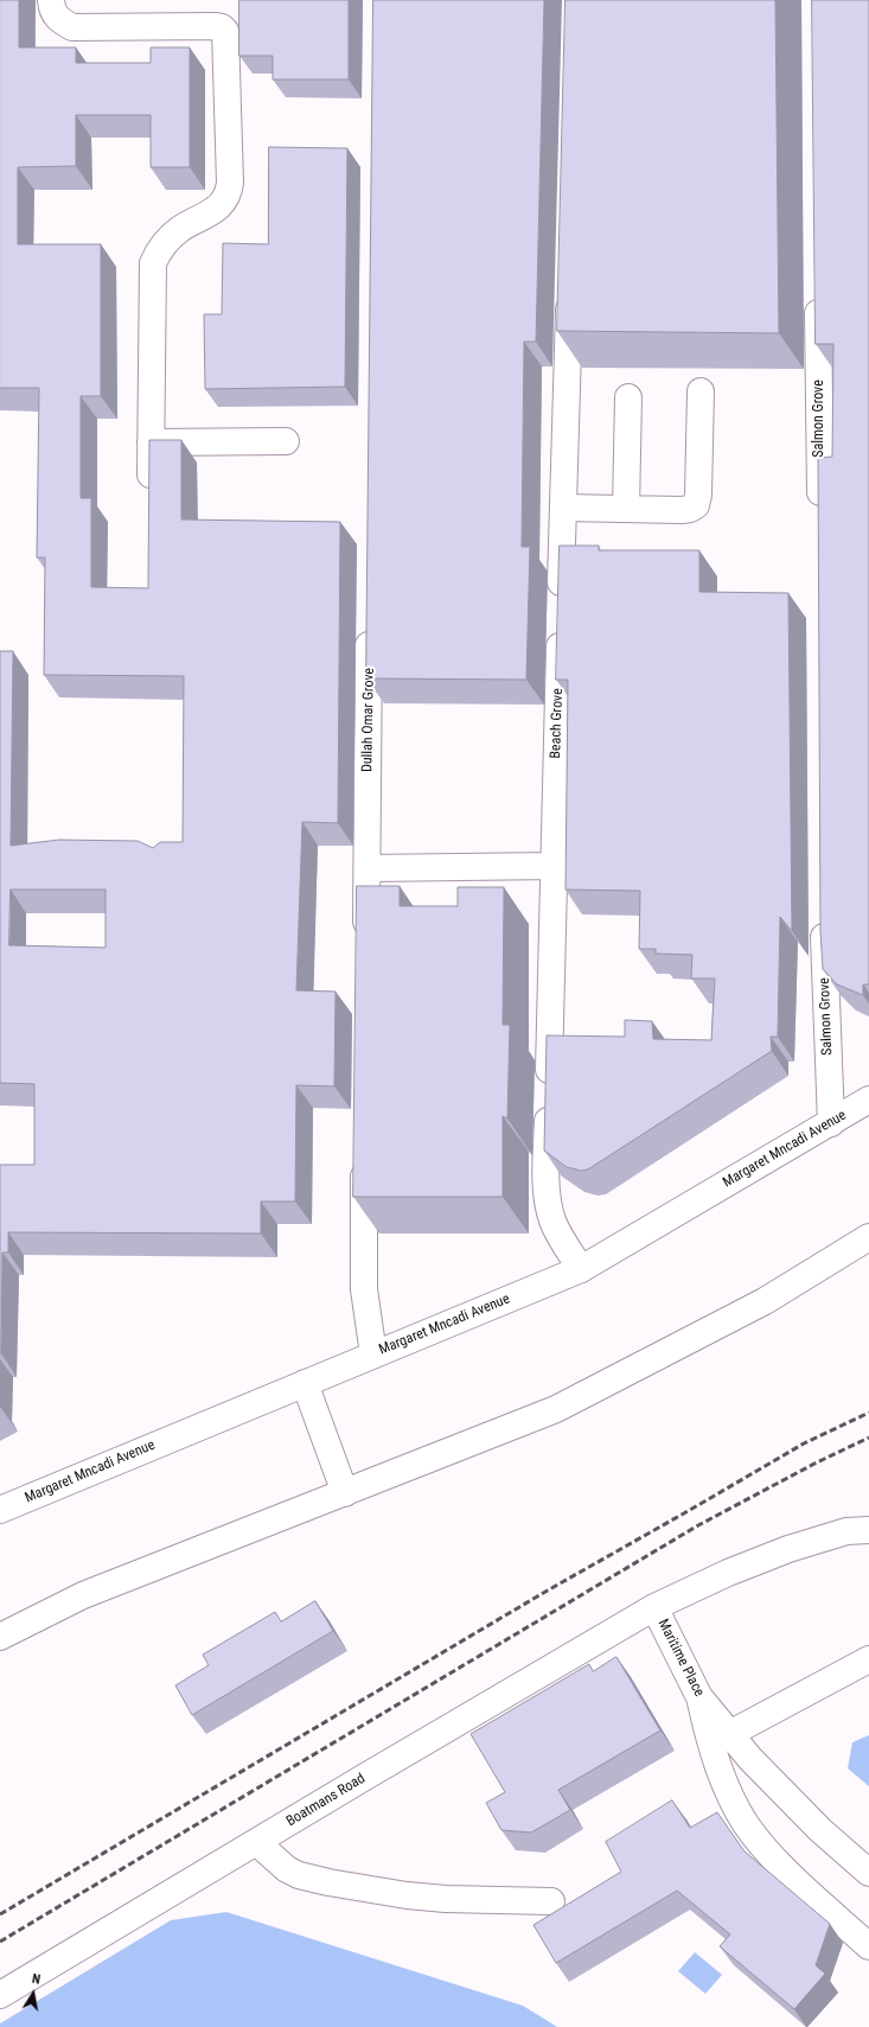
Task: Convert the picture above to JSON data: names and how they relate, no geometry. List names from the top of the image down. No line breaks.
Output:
{"streets":{"street":["Salmon Grove","Dullah Omar Grove","Beach Grove","Margaret Mncadi Avenue","Maritime Place","Boatmans Road"]},"crossings":[["Salmon Grove","Margaret Mncadi Avenue"],["Beach Grove","Margaret Mncadi Avenue"],["Maritime Place","Boatmans Road"]],"north":"top"}
